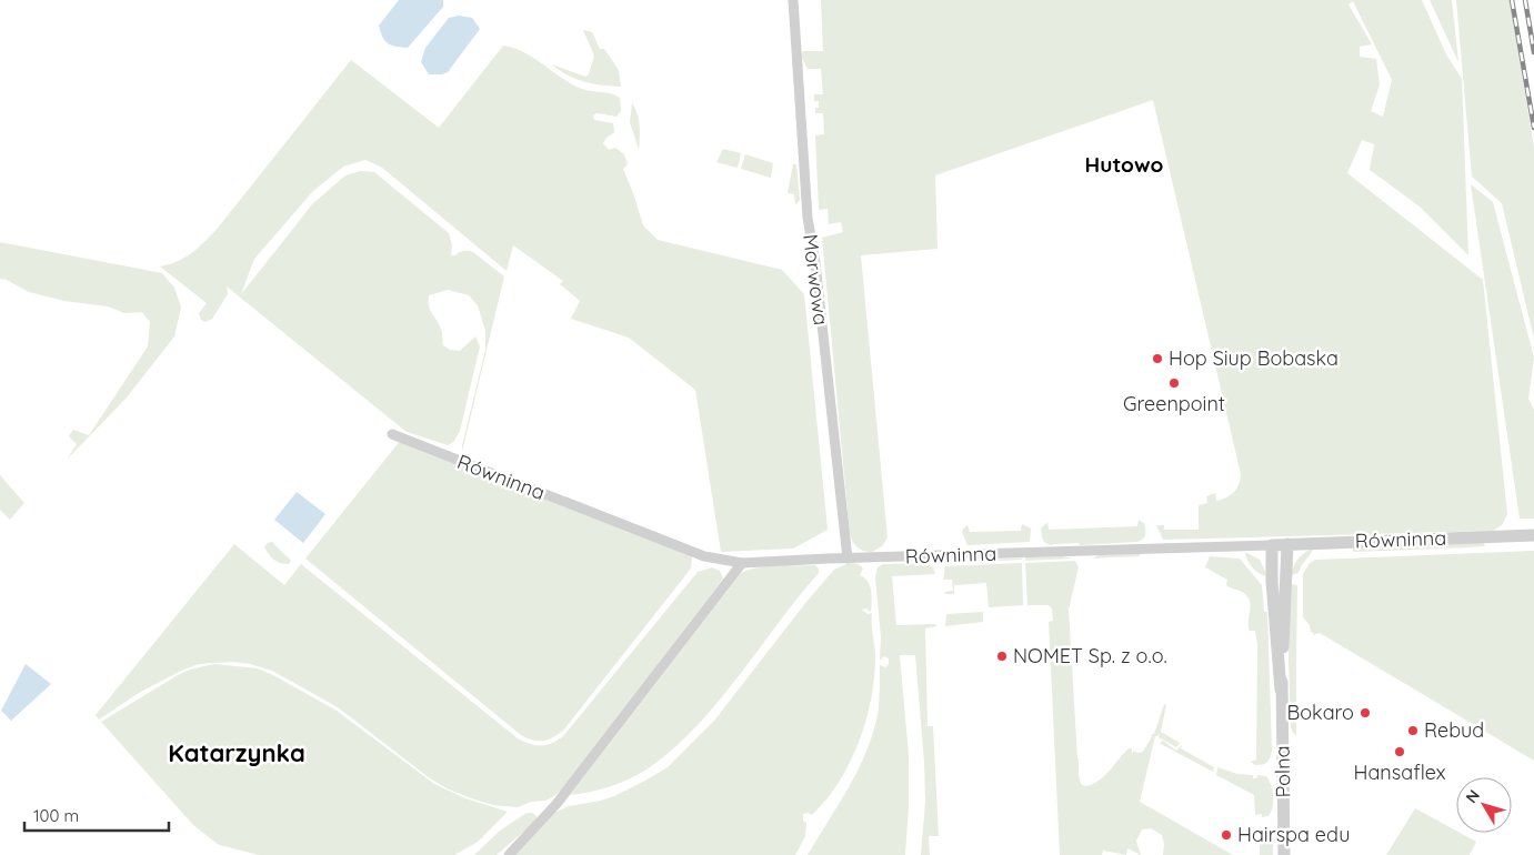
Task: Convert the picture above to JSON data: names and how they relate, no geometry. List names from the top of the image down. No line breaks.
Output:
{"streets":{"street":["Morwowa","Równinna","Polna"]},"crossings":[["Morwowa","Równinna"],["Równinna","Polna"]],"districts":["Hutowo","Katarzynka"],"places":["Hop Siup Bobaska","Greenpoint","NOMET Sp. z o.o.","Bokaro","Rebud","Hansaflex","Hairspa edu"],"scale_bar":"100 m","north":"top left"}
